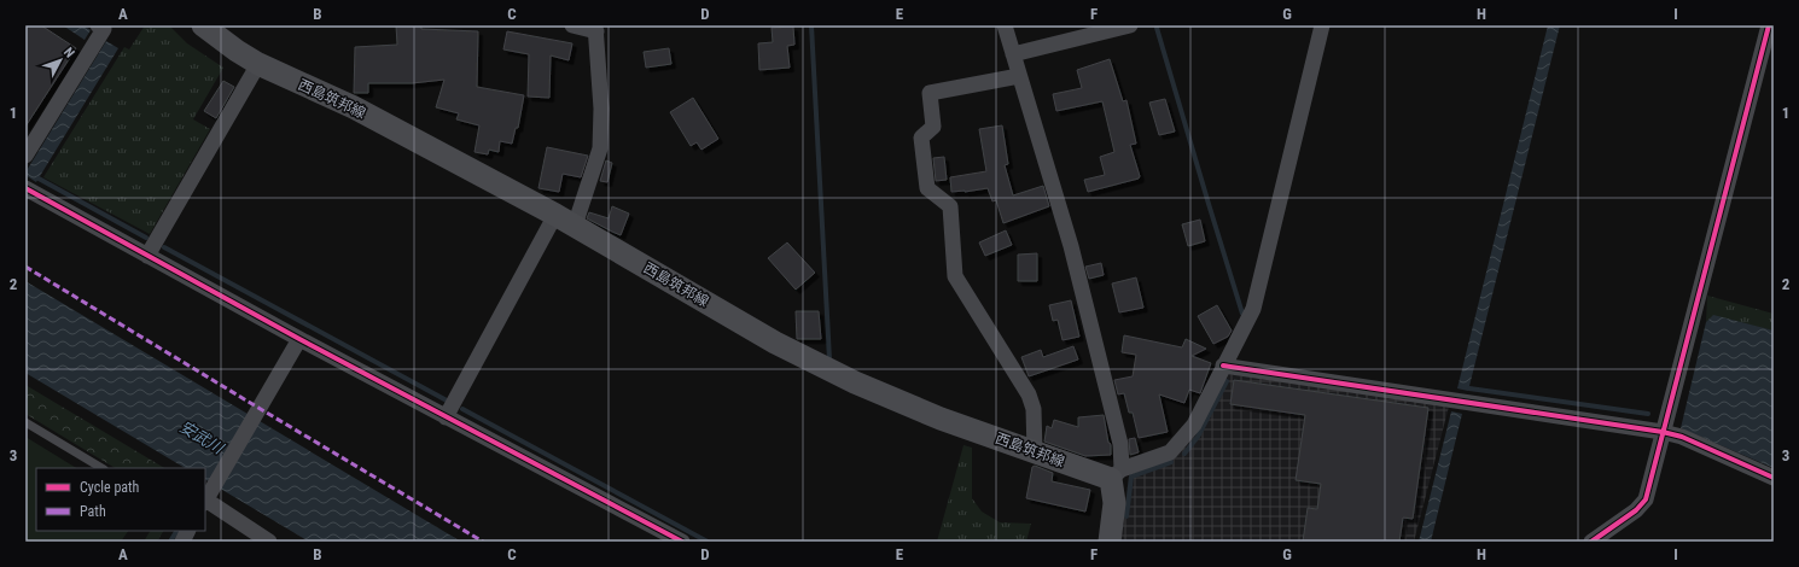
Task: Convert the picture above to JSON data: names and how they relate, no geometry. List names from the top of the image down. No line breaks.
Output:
{"streets":{"main road":["西島筑邦線"]},"water":["安武川"],"legend":["Cycle path","Path"],"north":"top right","grid":{"columns":["A","B","C","D","E","F","G","H","I"],"rows":["1","2","3"]}}
